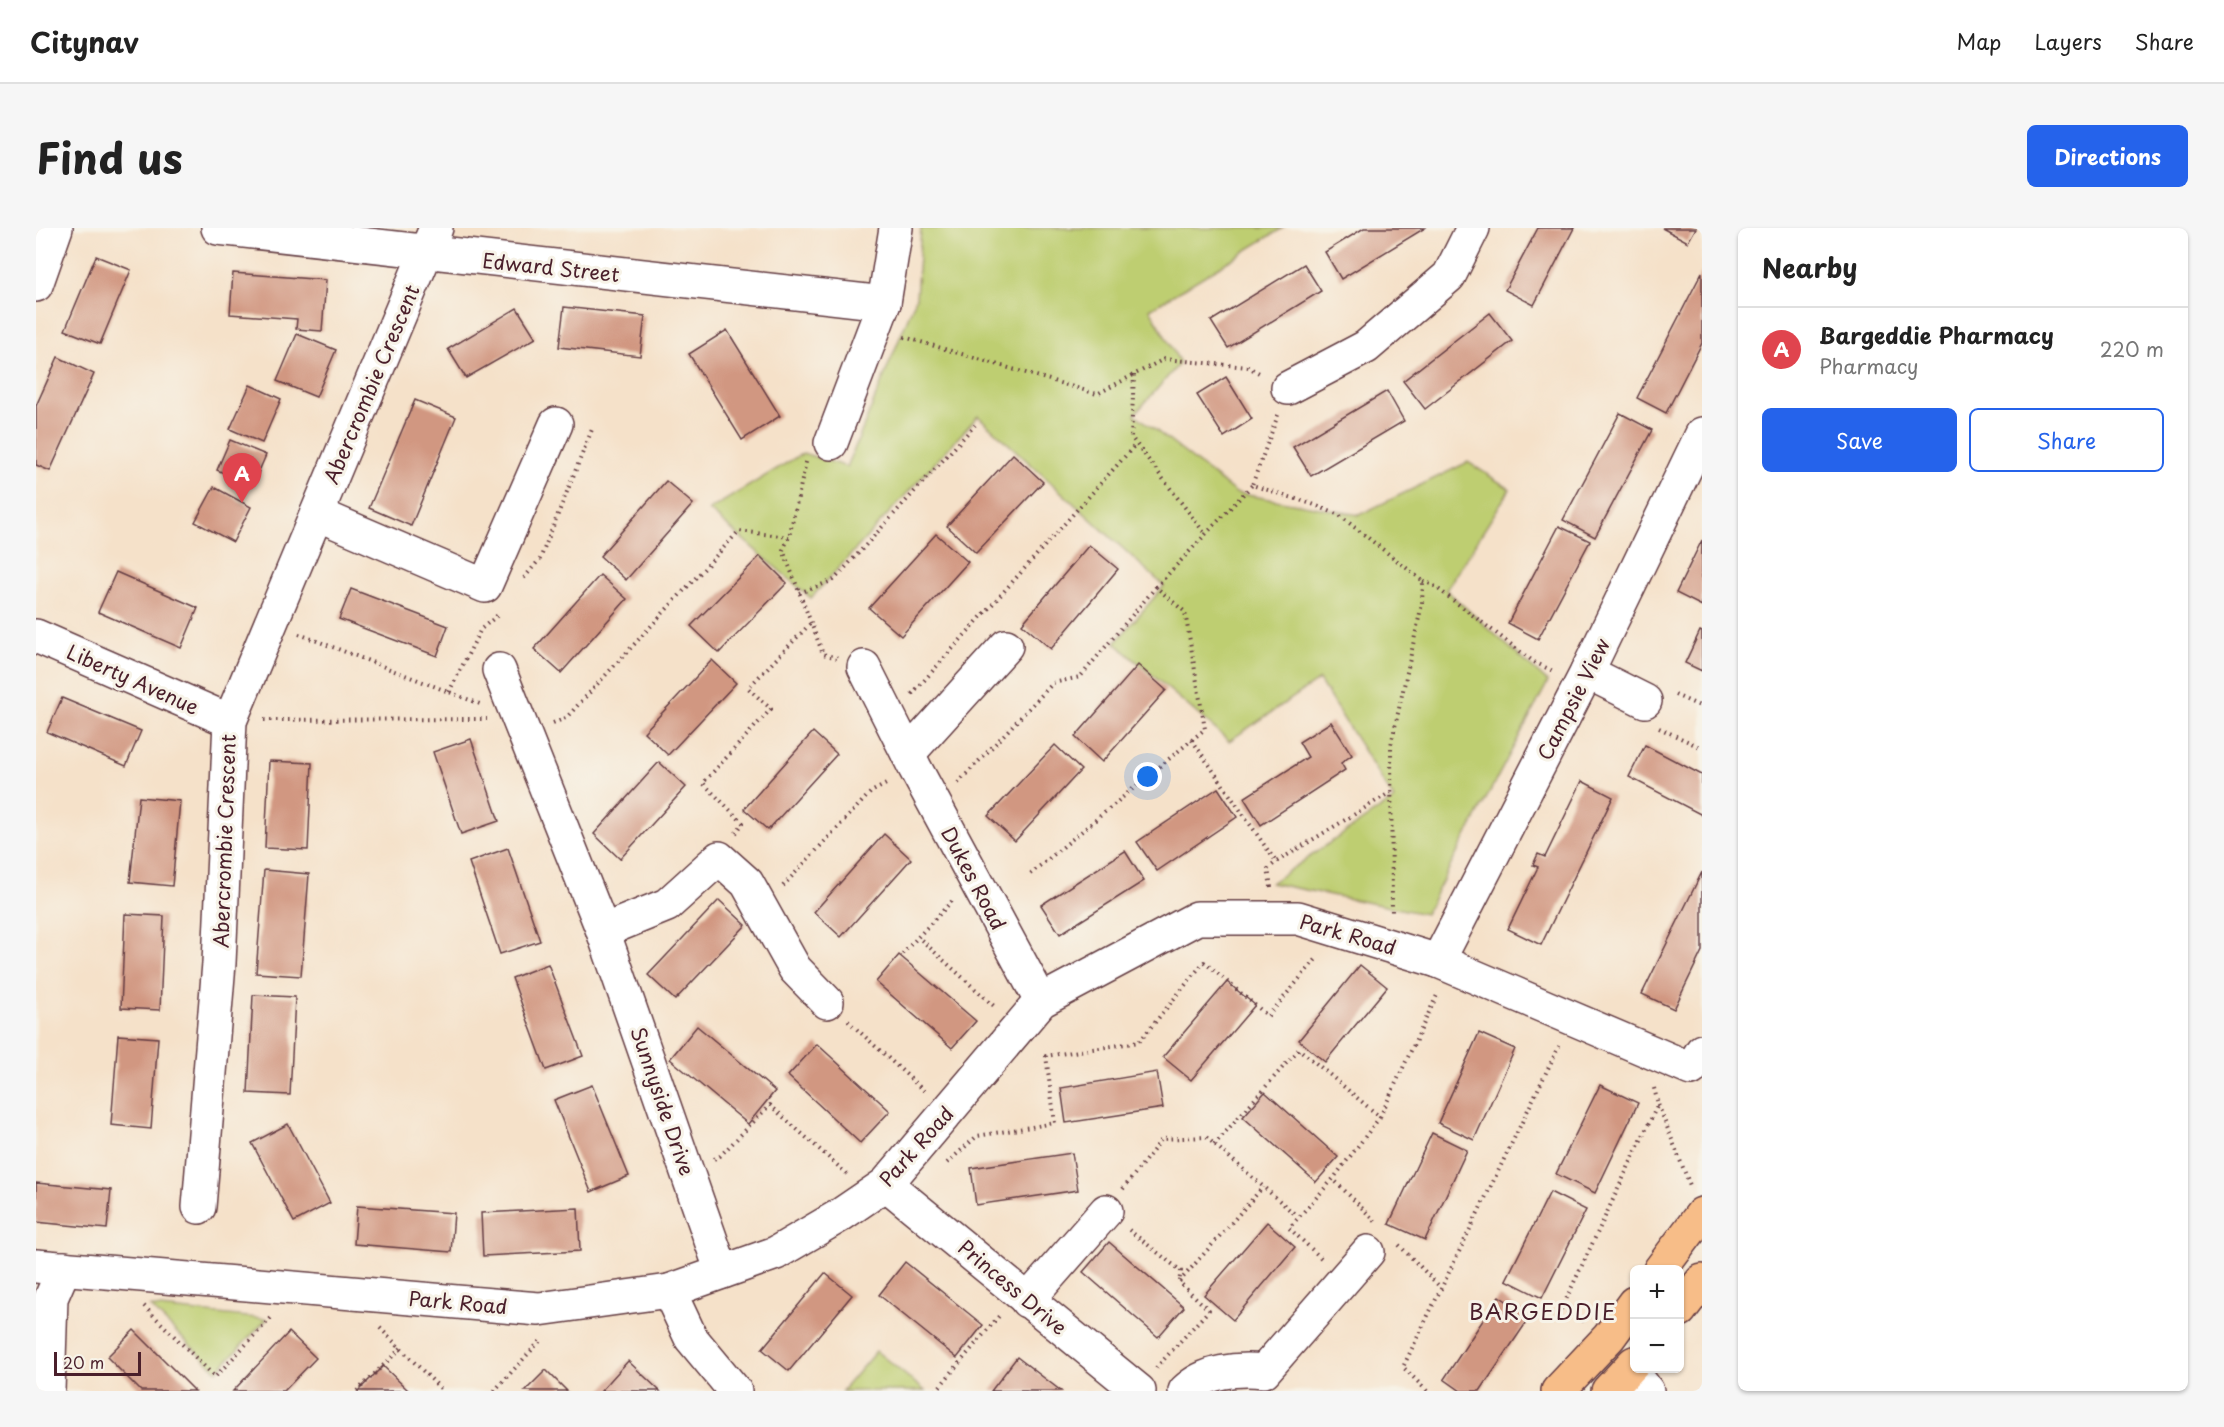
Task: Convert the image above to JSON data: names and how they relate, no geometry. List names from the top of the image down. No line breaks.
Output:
{"streets":{"street":["Edward Street","Abercrombie Crescent","Liberty Avenue","Campsie View","Dukes Road","Park Road","Sunnyside Drive","Princess Drive"]},"crossings":[["Edward Street","Abercrombie Crescent"],["Abercrombie Crescent","Liberty Avenue"],["Campsie View","Park Road"],["Dukes Road","Park Road"],["Park Road","Sunnyside Drive"],["Park Road","Princess Drive"]],"districts":["BARGEDDIE"],"scale_bar":"20 m","page":{"header":"Citynav","nav":["Map","Layers","Share"],"title":"Find us","buttons":["Directions",["Save","Share"]],"heading":"Nearby","list":[{"mark":"A","name":"Bargeddie Pharmacy","note":"Pharmacy","value":"220 m"}],"pins":"A","map_buttons":["+","−"],"scale":"20 m"}}
